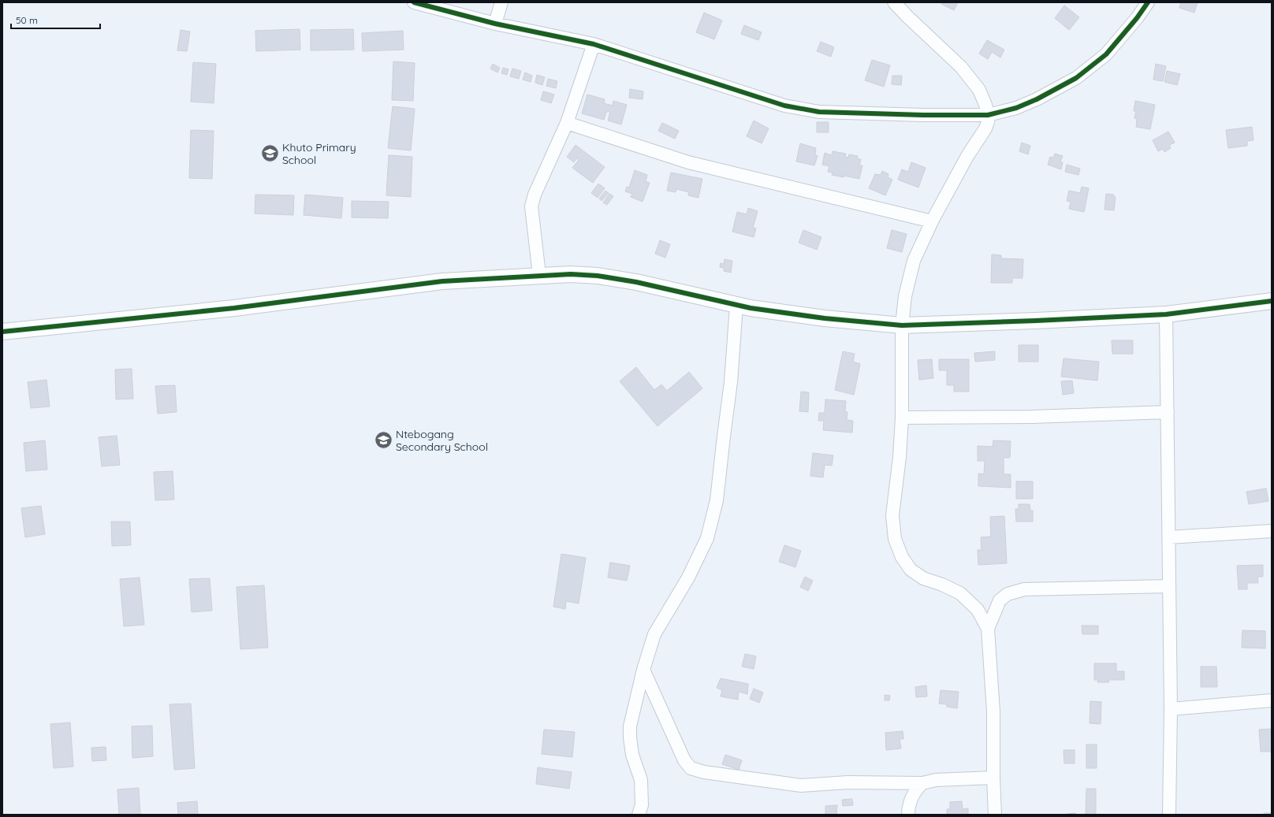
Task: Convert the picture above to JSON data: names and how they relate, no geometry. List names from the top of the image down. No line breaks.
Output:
{"places":{"school or university":["Khuto Primary School","Ntebogang Secondary School"]},"scale_bar":"50 m"}
